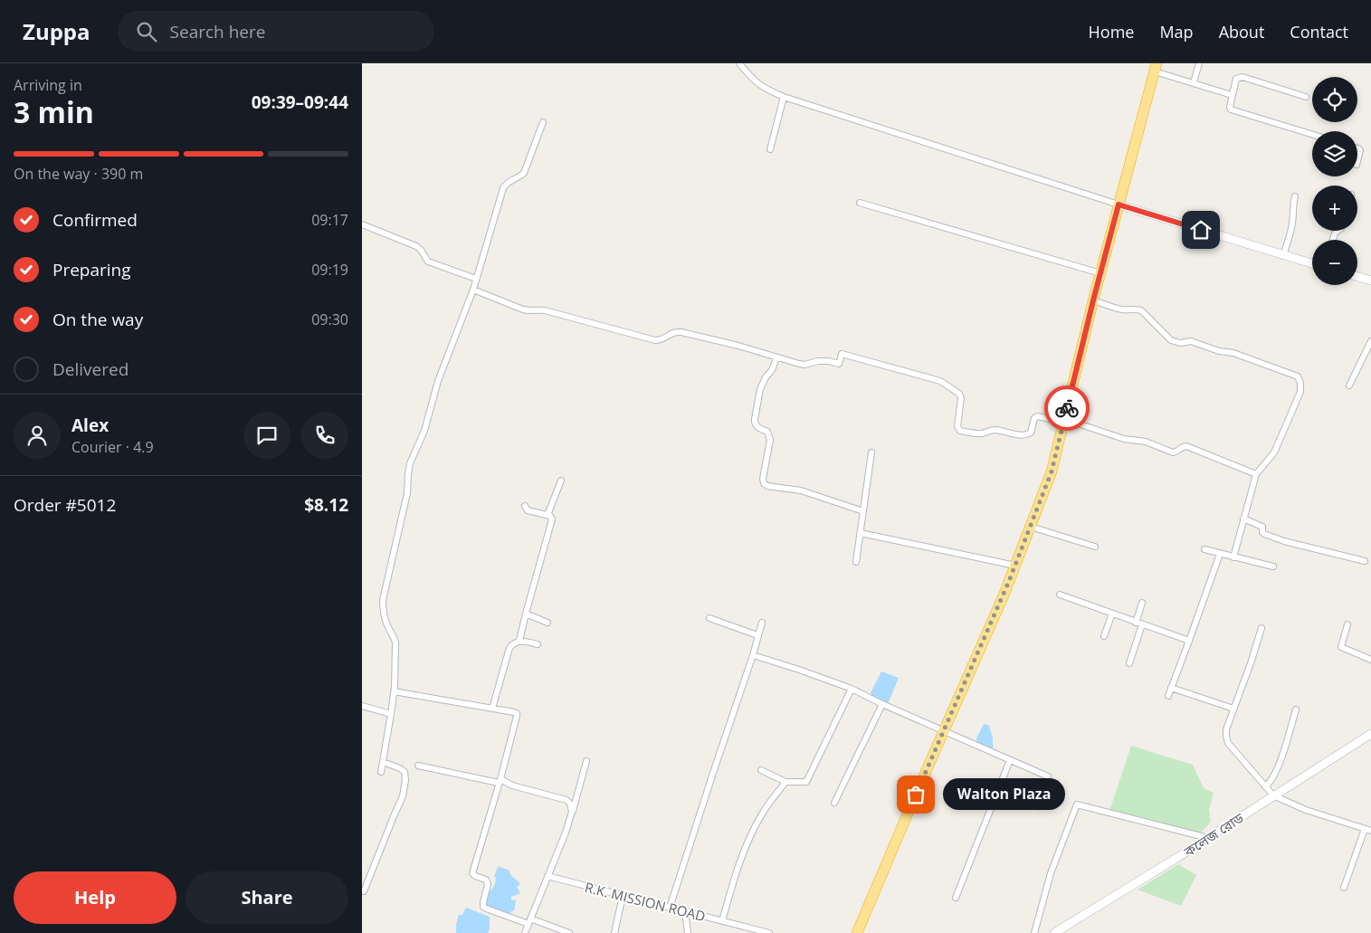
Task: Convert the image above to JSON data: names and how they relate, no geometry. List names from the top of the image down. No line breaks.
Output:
{"streets":{"main road":["কলেজ রোড"],"street":["R.K. MISSION ROAD"]},"places":["Walton Plaza"],"page":{"header":"Zuppa","search":"Search here","nav":["Home","Map","About","Contact"],"heading":["3 min","Arriving in","09:39–09:44"],"panel":["Alex","Courier · 4.9","Order #5012","$8.12"],"map_buttons":["+","−"],"bar":"On the way · 390 m","list":[["Confirmed","09:17"],["Preparing","09:19"],["On the way","09:30"],"Delivered"],"bubble":"Walton Plaza","buttons":["Help","Share"]}}
